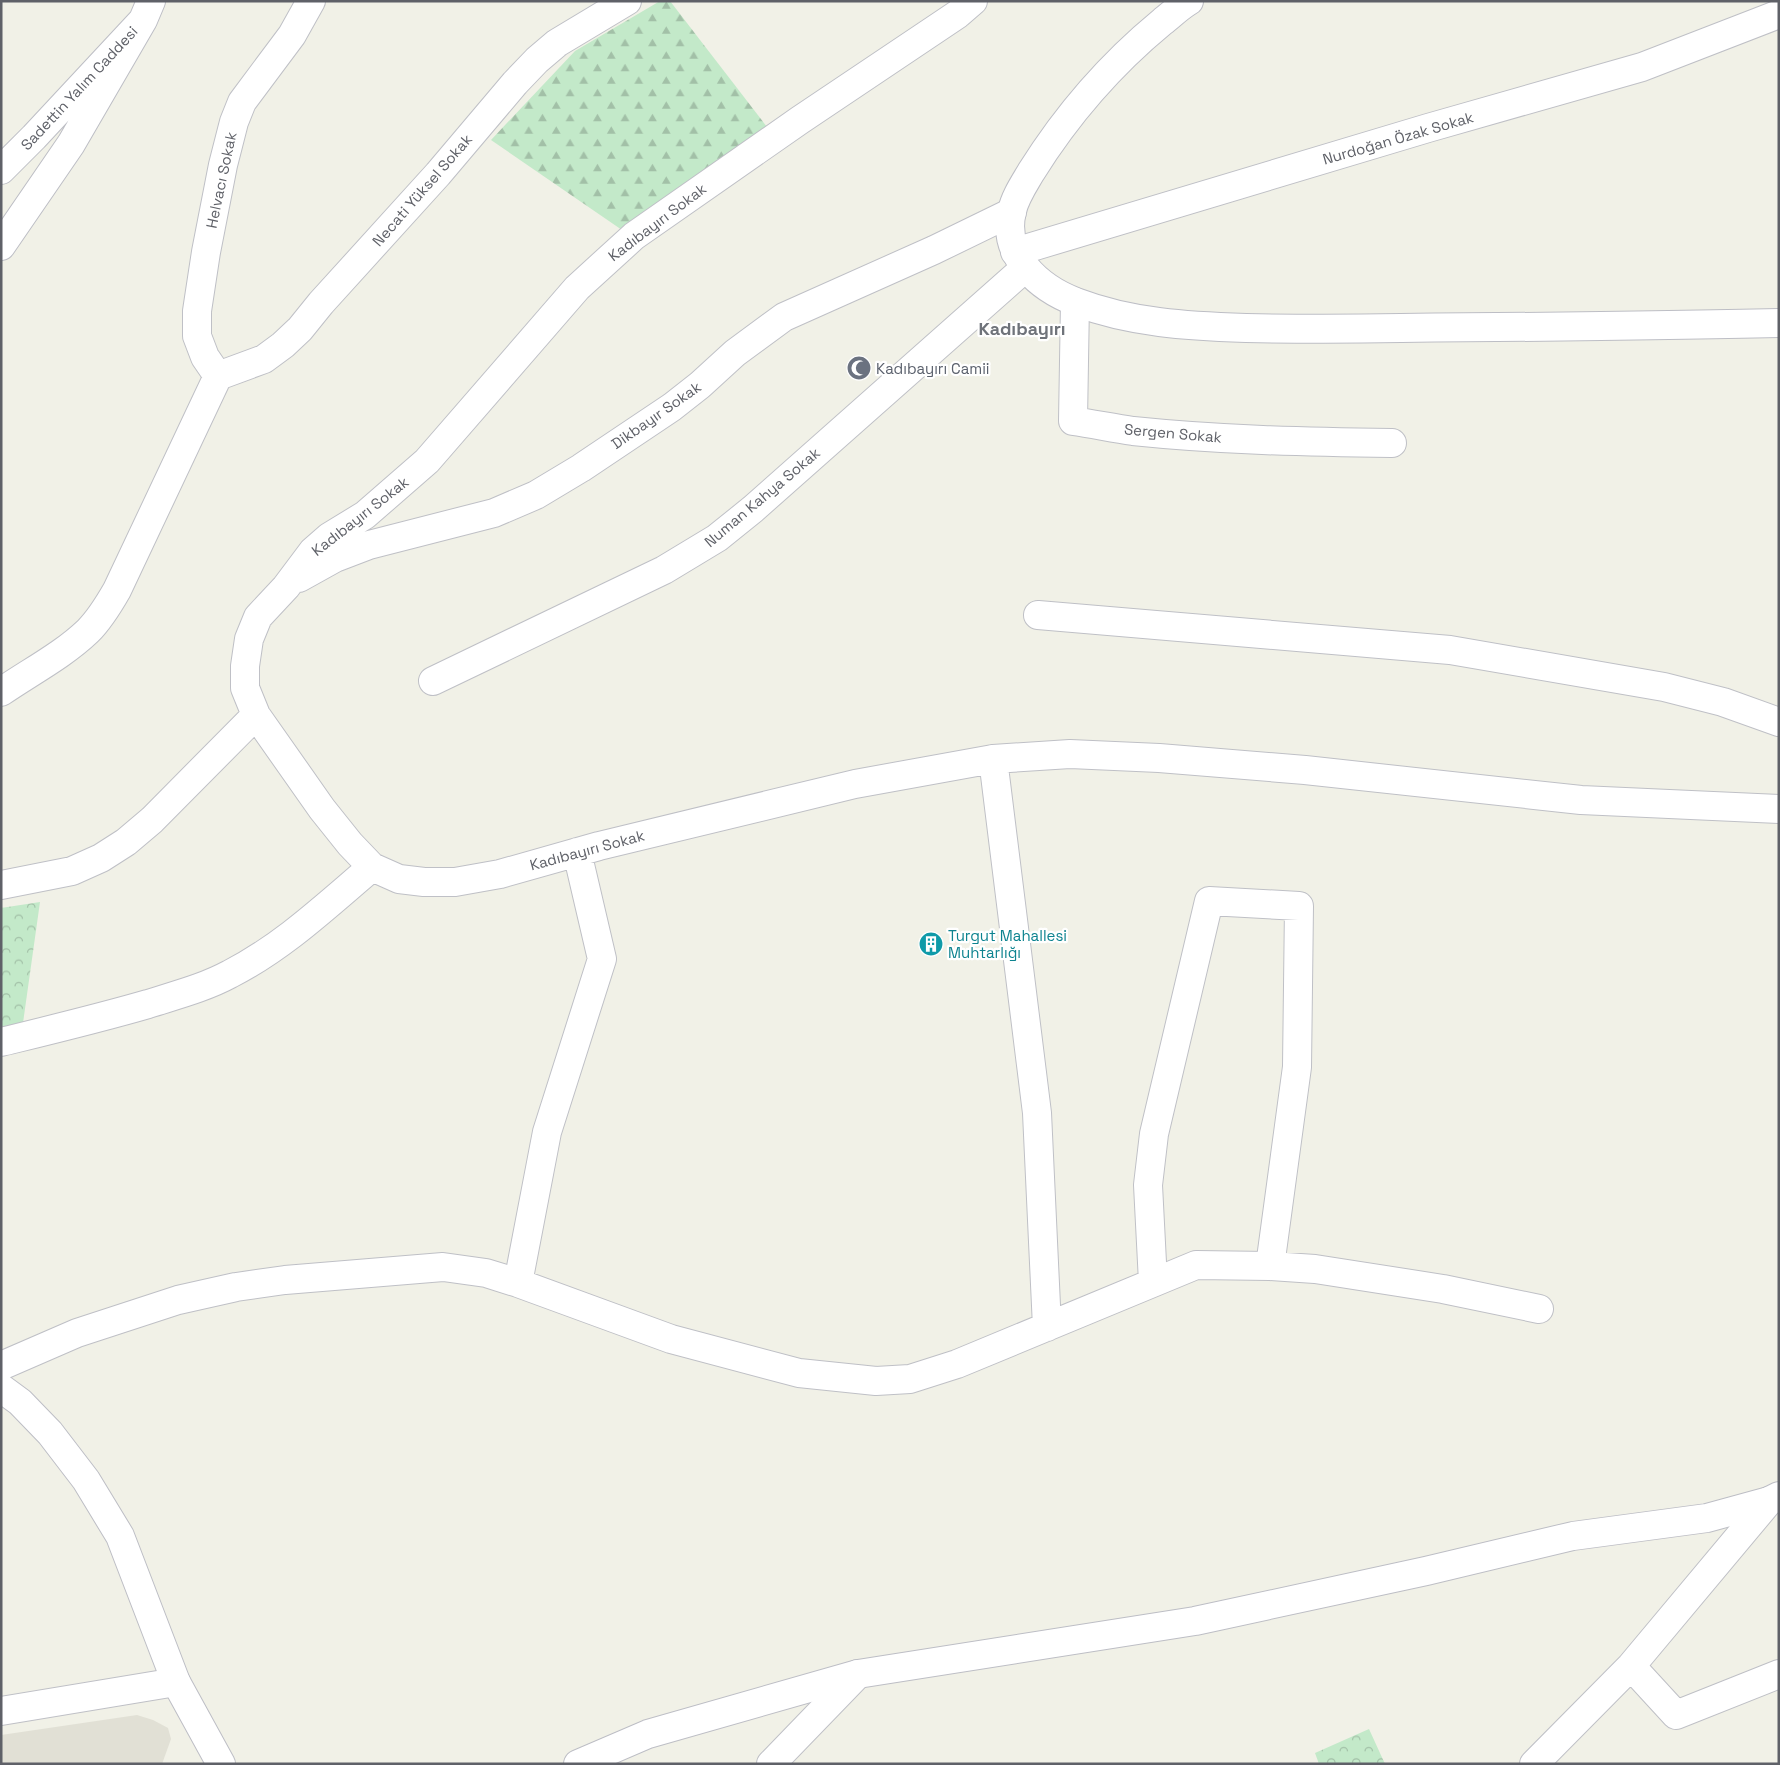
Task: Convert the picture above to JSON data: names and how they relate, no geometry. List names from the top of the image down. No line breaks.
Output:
{"streets":{"street":["Sadettin Yalım Caddesi","Nurdoğan Özak Sokak","Helvacı Sokak","Necati Yüksel Sokak","Kadıbayırı Sokak","Dikbayır Sokak","Sergen Sokak","Numan Kahya Sokak"]},"crossings":[["Nurdoğan Özak Sokak","Numan Kahya Sokak"],["Helvacı Sokak","Necati Yüksel Sokak"],["Kadıbayırı Sokak","Dikbayır Sokak"]],"districts":["Kadıbayırı"],"places":{"mosque":["Kadıbayırı Camii"],"building":["Turgut Mahallesi Muhtarlığı"]}}
